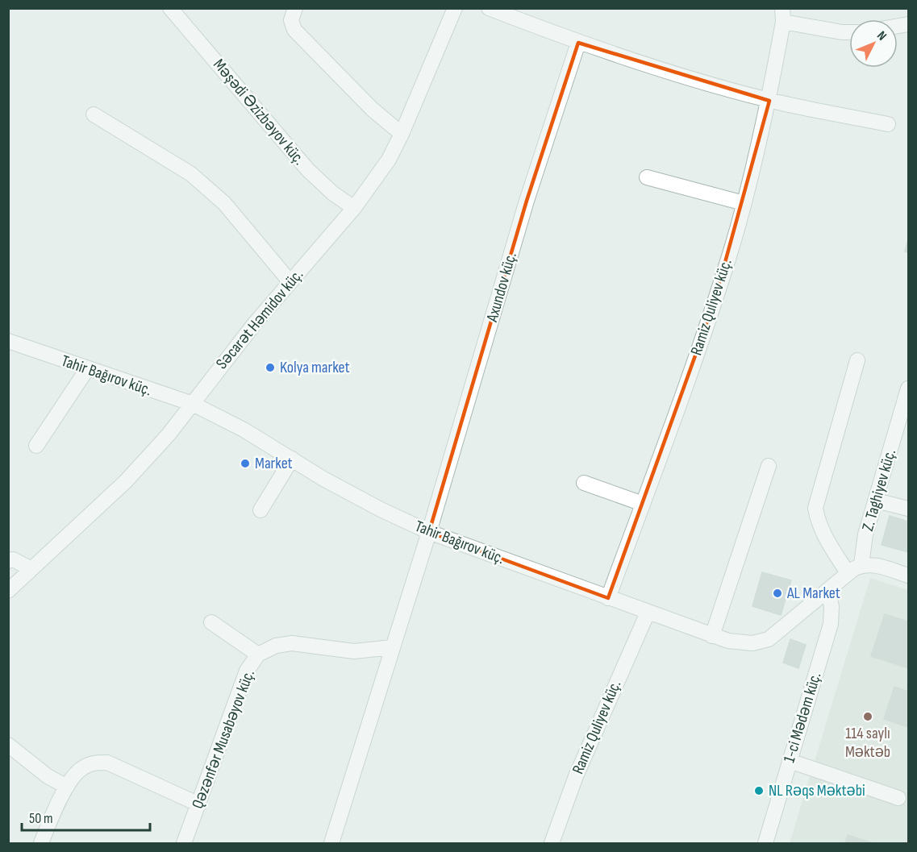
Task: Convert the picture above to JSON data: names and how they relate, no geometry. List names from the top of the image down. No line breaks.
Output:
{"streets":{"street":["Məşədi Əzizbəyov küç.","Axundov küç.","Ramiz Quliyev küç.","Səcarət Həmidov küç.","Tahir Bağırov küç.","Z. Taghiyev küç.","1-ci Mədəm küç.","Qəzənfər Musabəyov küç."]},"crossings":[["Məşədi Əzizbəyov küç.","Səcarət Həmidov küç."],["Axundov küç.","Tahir Bağırov küç."],["Axundov küç.","Qəzənfər Musabəyov küç."],["Ramiz Quliyev küç.","Tahir Bağırov küç."],["Səcarət Həmidov küç.","Tahir Bağırov küç."],["Tahir Bağırov küç.","Z. Taghiyev küç."],["Tahir Bağırov küç.","1-ci Mədəm küç."]],"places":["Kolya market","Market","AL Market","114 saylı Məktəb","NL Rəqs Məktəbi"],"scale_bar":"50 m","north":"top right"}
